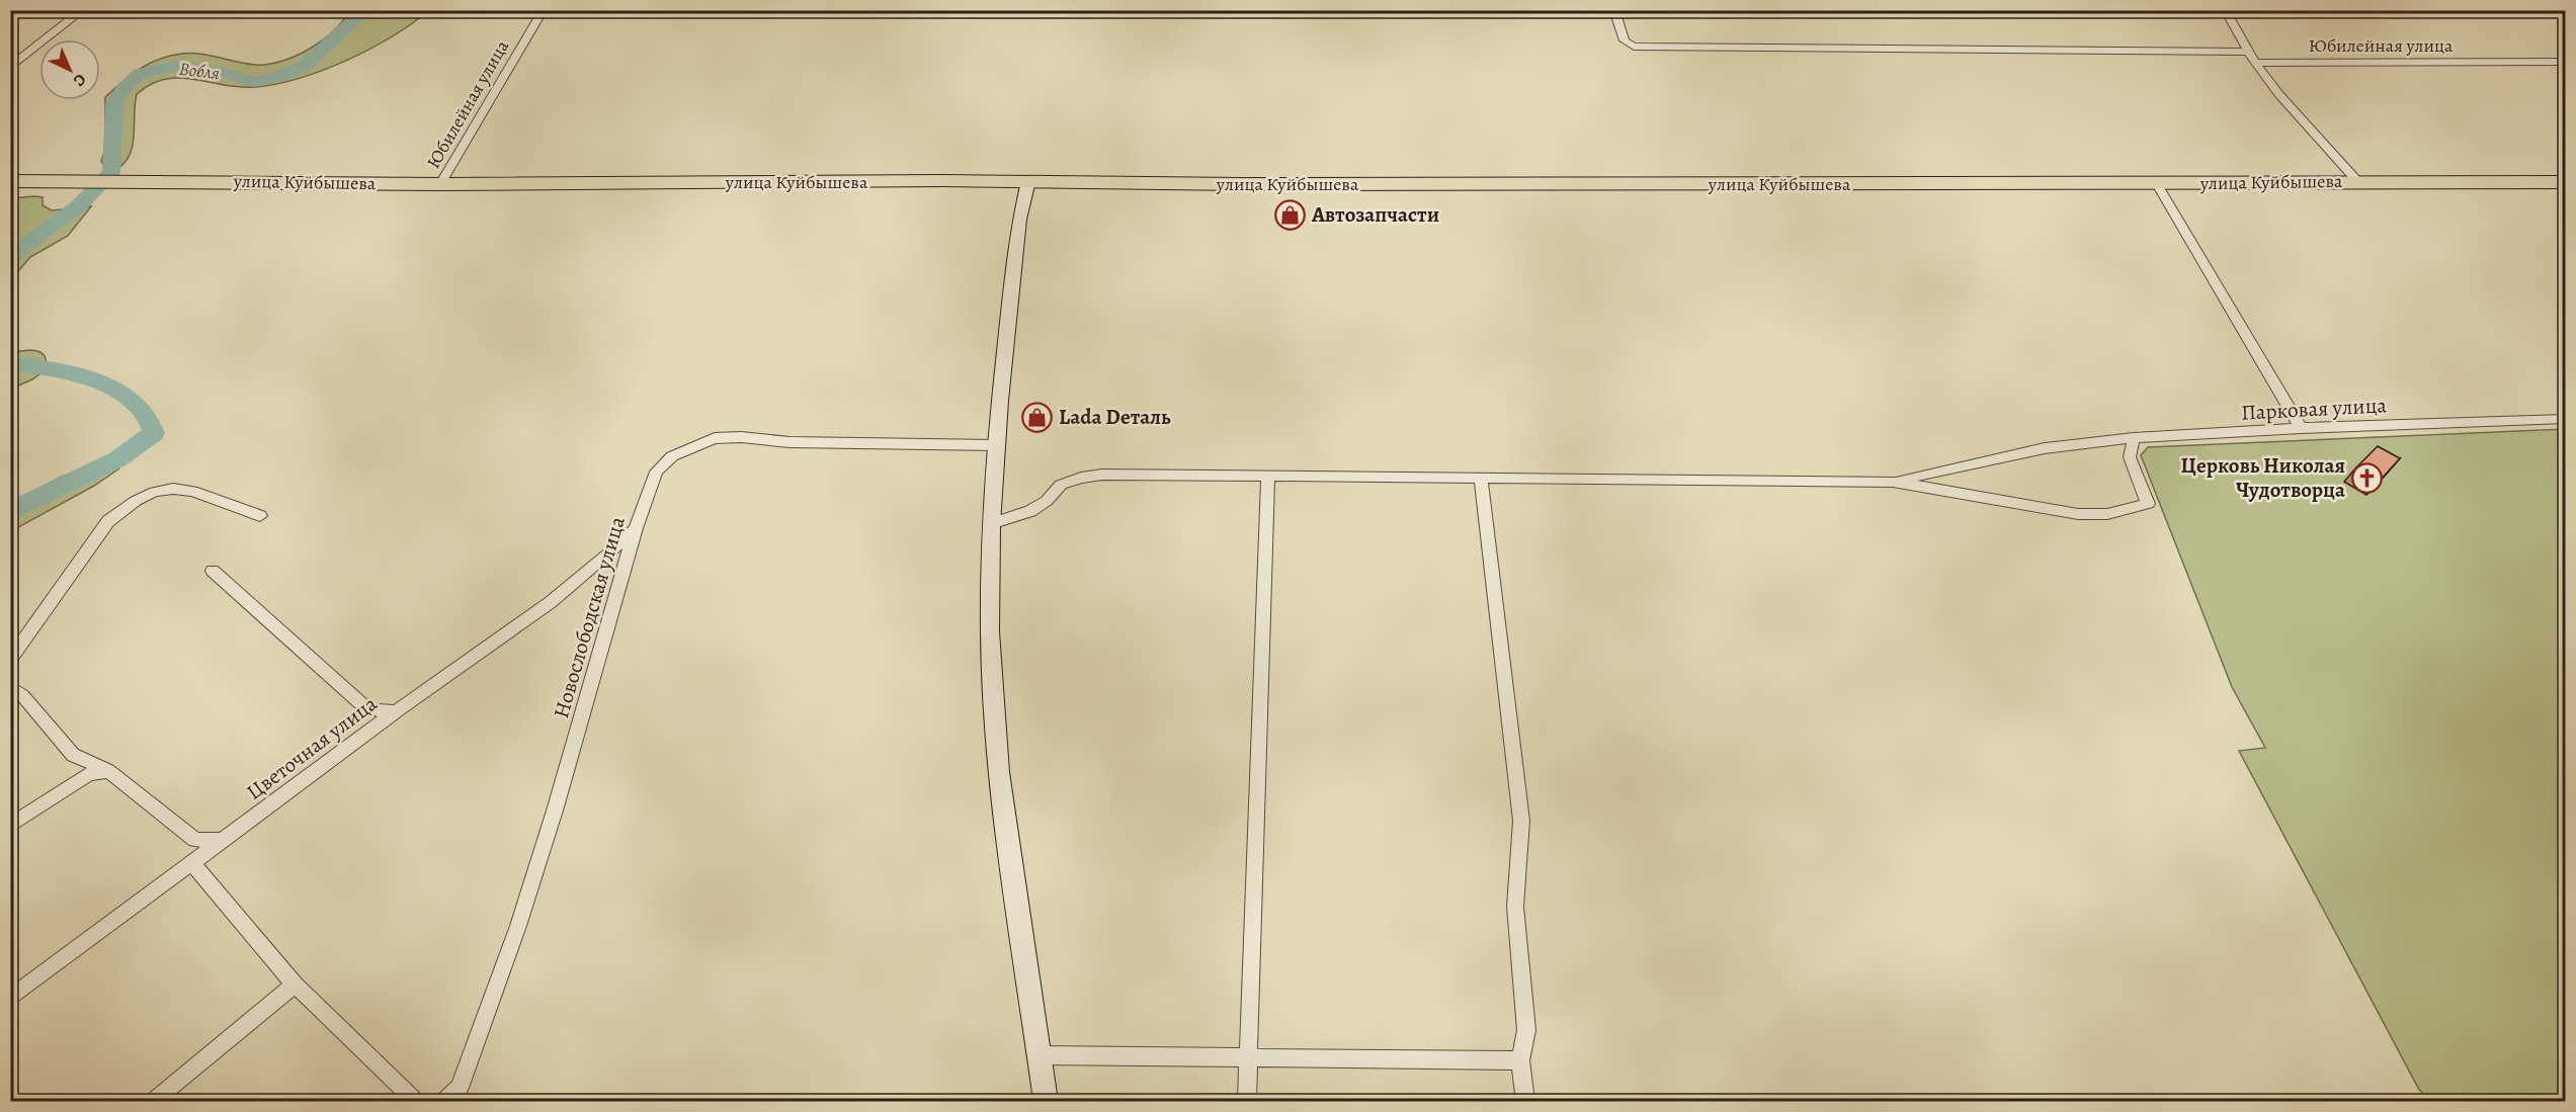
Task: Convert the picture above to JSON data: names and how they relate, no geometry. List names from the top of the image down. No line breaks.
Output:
{"streets":{"highway":["улица Куйбышева"],"street":["Юбилейная улица","Парковая улица","Новослободская улица","Цветочная улица"]},"crossings":[["Юбилейная улица","улица Куйбышева"],["Новослободская улица","Цветочная улица"]],"water":["Вобля"],"places":{"shop":["Автозапчасти","Lada Dеталь"],"church":["Церковь Николая Чудотворца"]},"north":"bottom right"}
